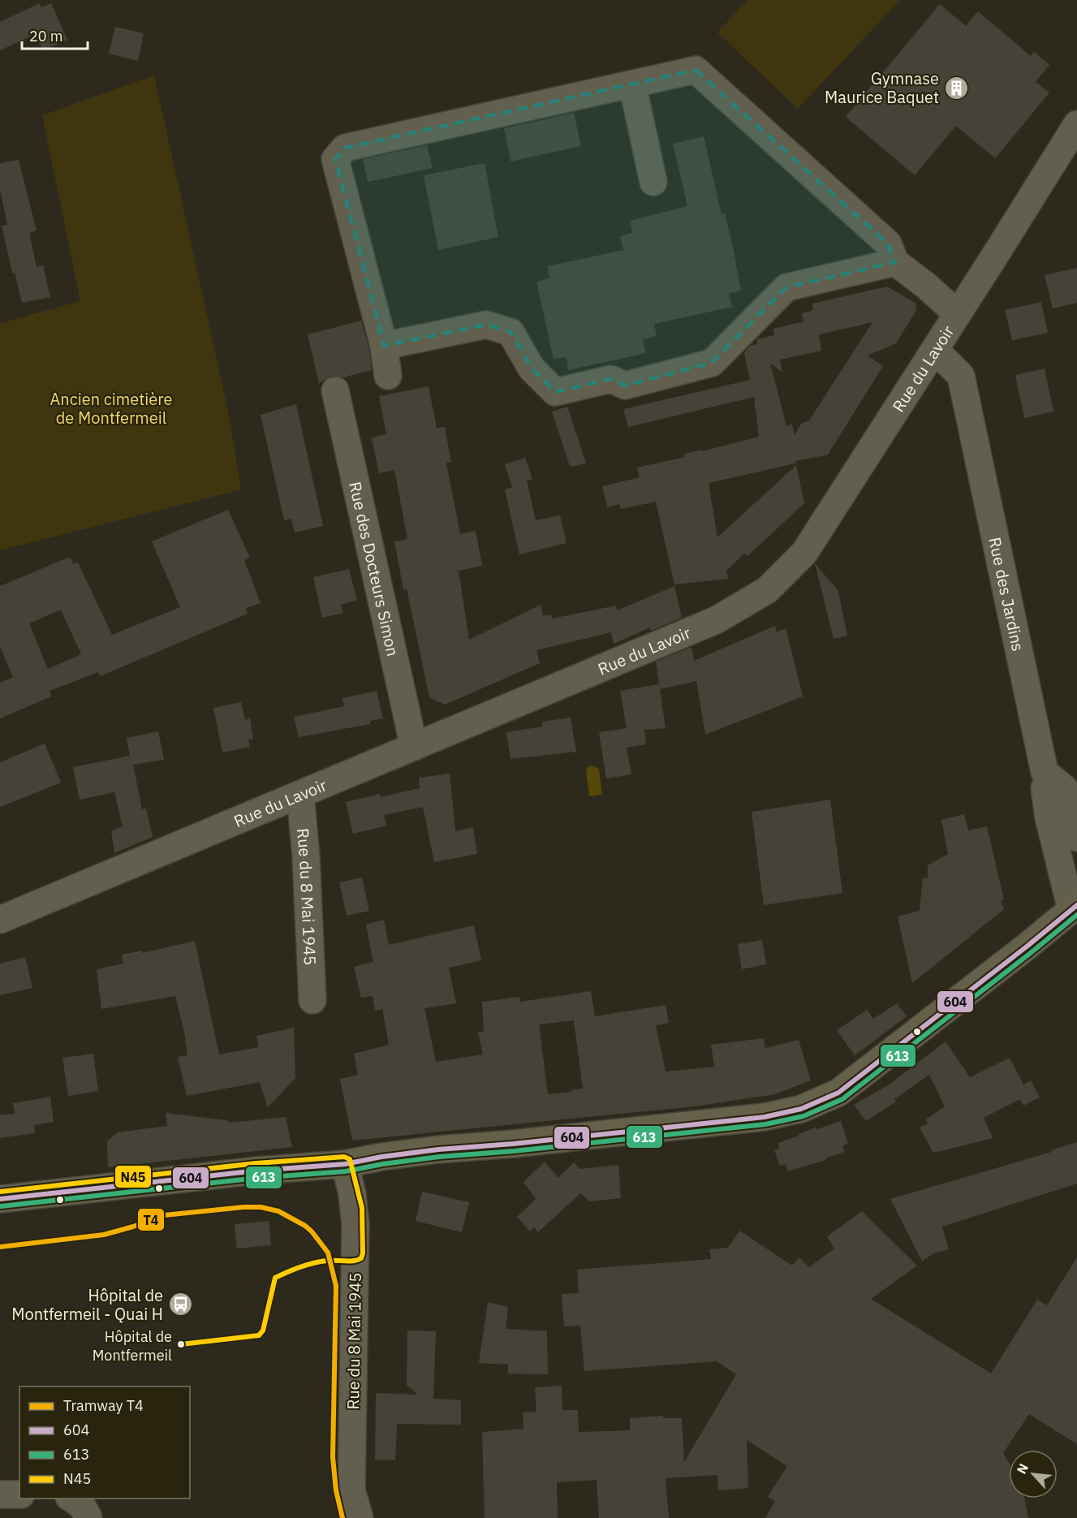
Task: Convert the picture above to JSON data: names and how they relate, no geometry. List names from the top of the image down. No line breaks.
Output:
{"streets":{"street":["Rue du Lavoir","Rue des Docteurs Simon","Rue des Jardins","Rue du 8 Mai 1945"]},"crossings":[["Rue du Lavoir","Rue des Docteurs Simon"],["Rue du Lavoir","Rue des Jardins"],["Rue du Lavoir","Rue du 8 Mai 1945"]],"parks":["Ancien cimetière de Montfermeil"],"places":{"building":["Gymnase Maurice Baquet"],"bus stop":["Hôpital de Montfermeil - Quai H"],"other":["Hôpital de Montfermeil"]},"lines":["transit line 604","transit line 613","transit line N45","tram line T4"],"legend":["Tramway T4","604","613","N45"],"scale_bar":"20 m","north":"top left"}
